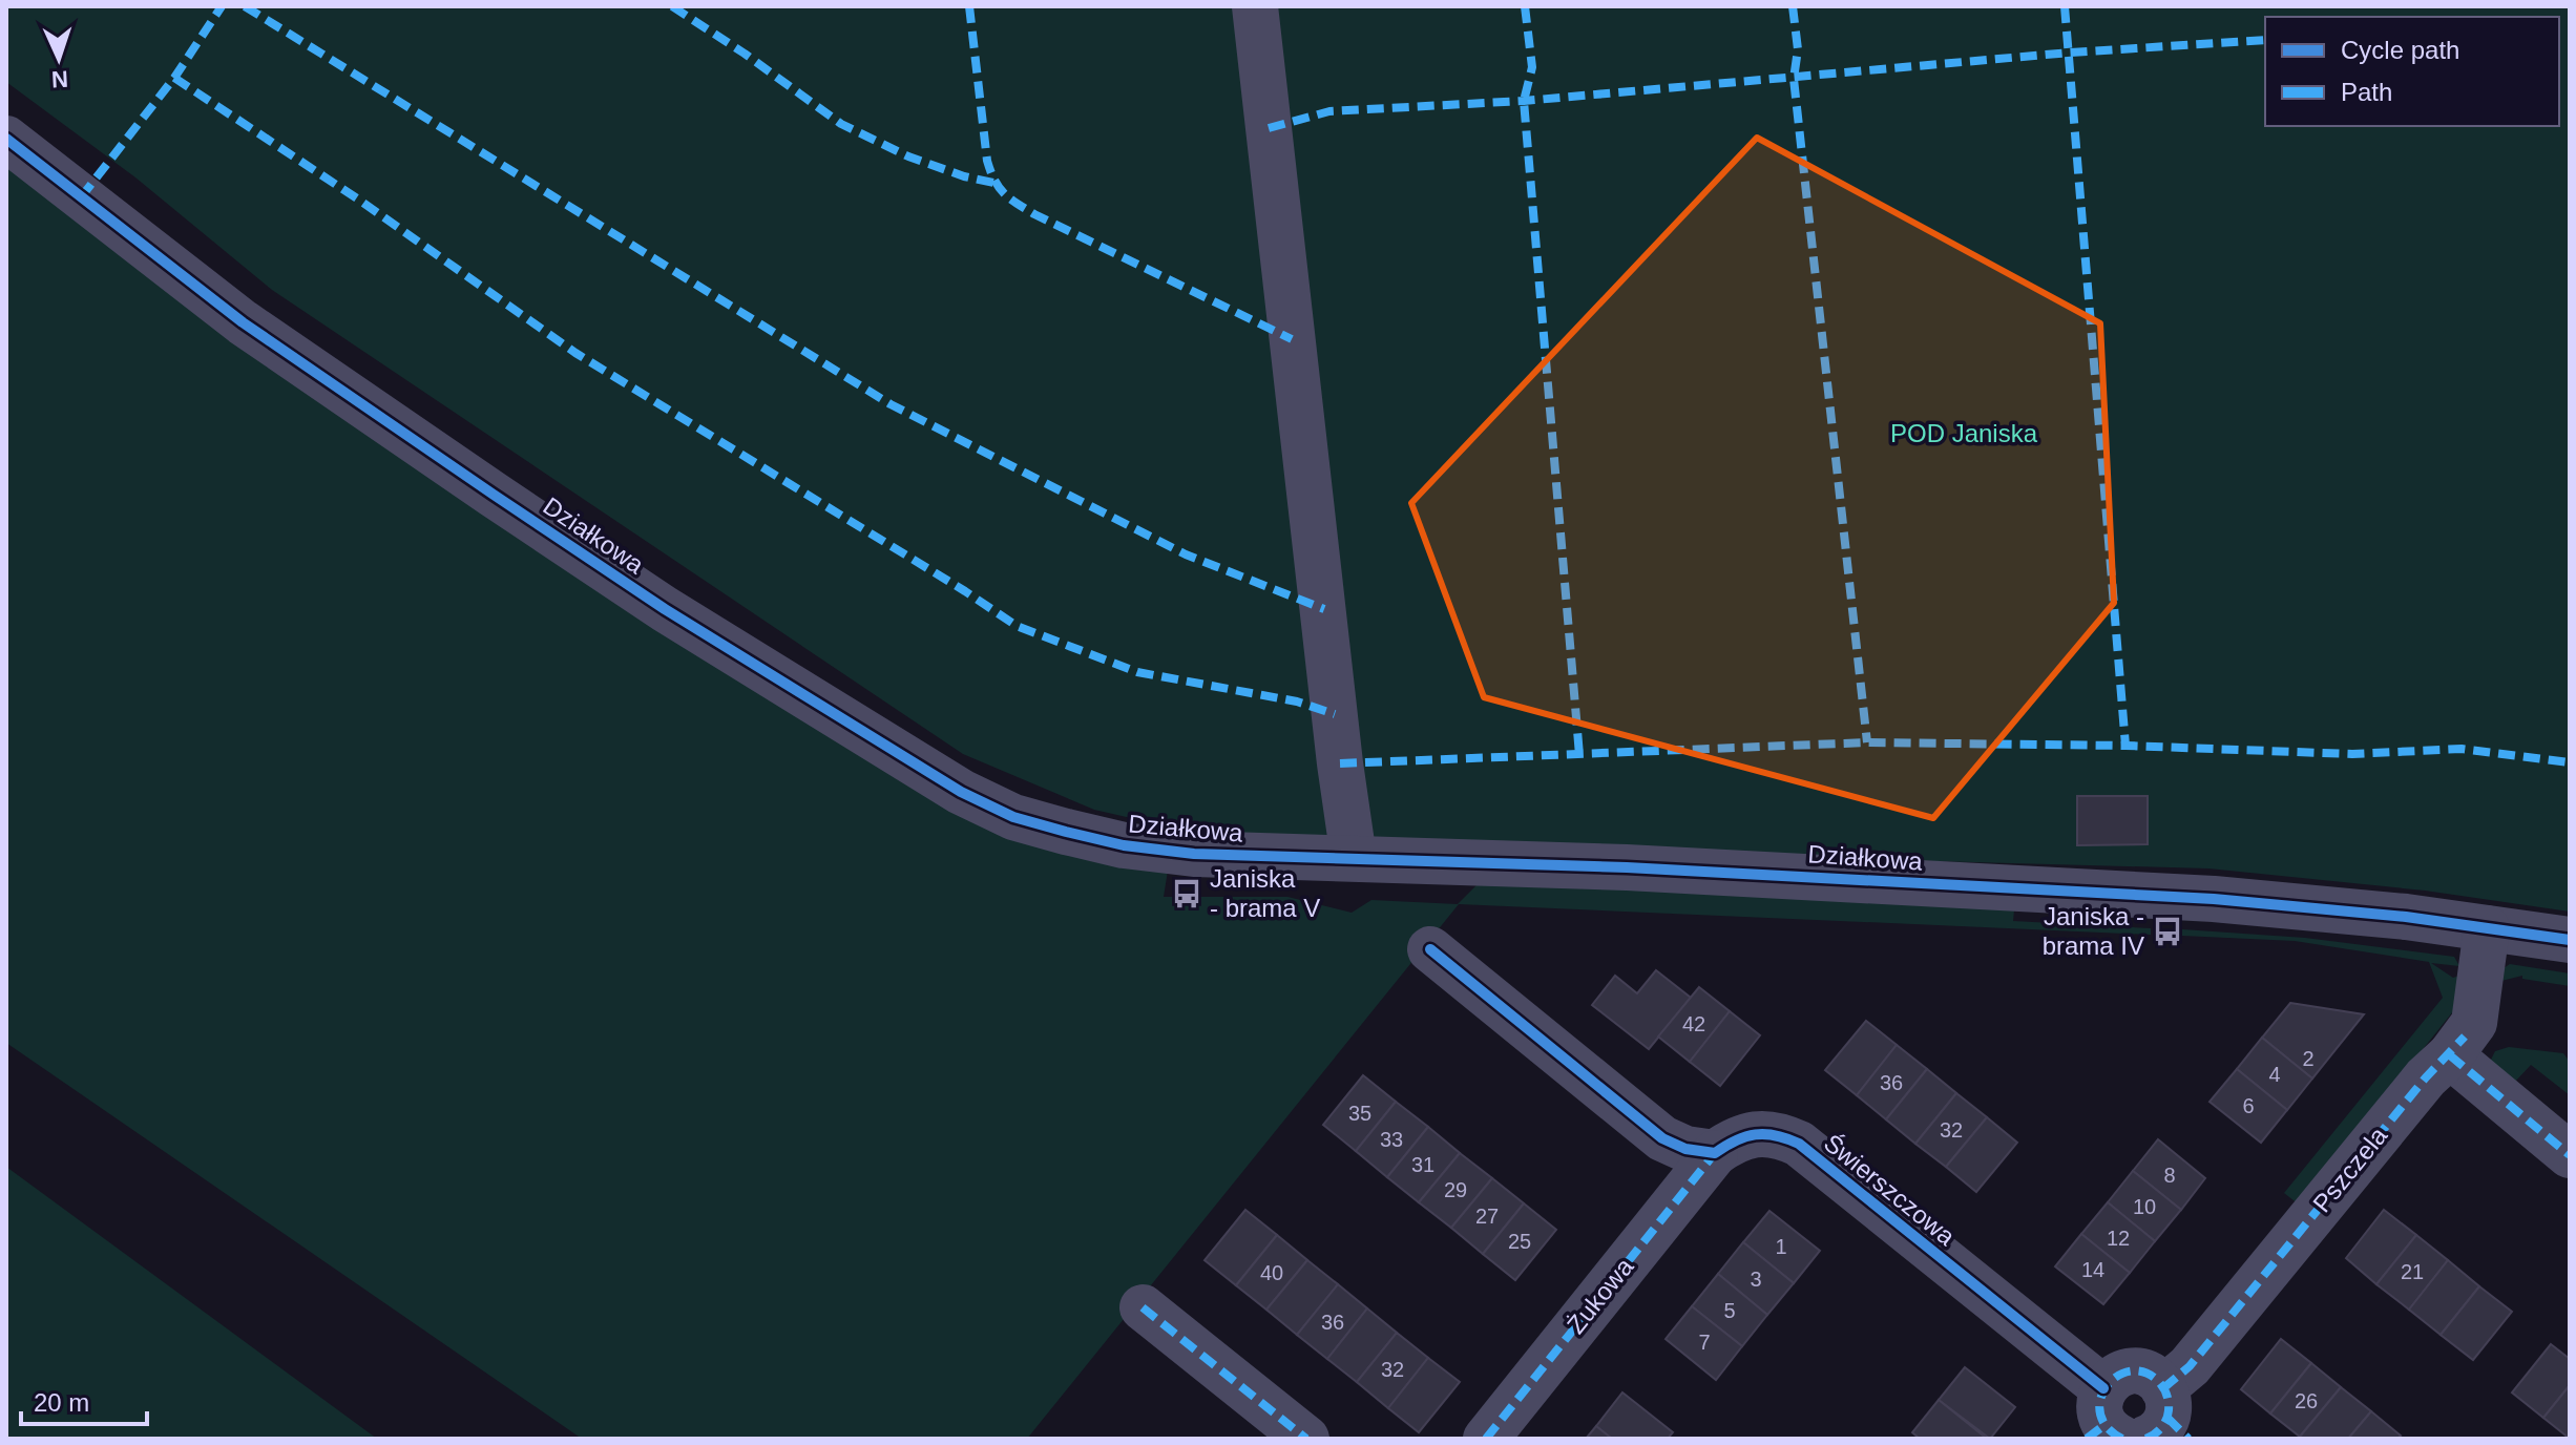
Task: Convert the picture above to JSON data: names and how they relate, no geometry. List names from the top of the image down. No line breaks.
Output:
{"streets":{"street":["Działkowa","Pszczela","Świerszczowa","Żukowa"]},"crossings":[["Działkowa","Pszczela"],["Pszczela","Świerszczowa"],["Świerszczowa","Żukowa"]],"parks":["POD Janiska"],"places":{"bus stop":["Janiska - brama V","Janiska - brama IV"]},"house_numbers":["42","2","4","36","6","35","32","33","31","8","29","10","27","12","25","1","14","21","40","3","5","36","7","32","26"],"legend":["Cycle path","Path"],"scale_bar":"20 m","north":"bottom"}
